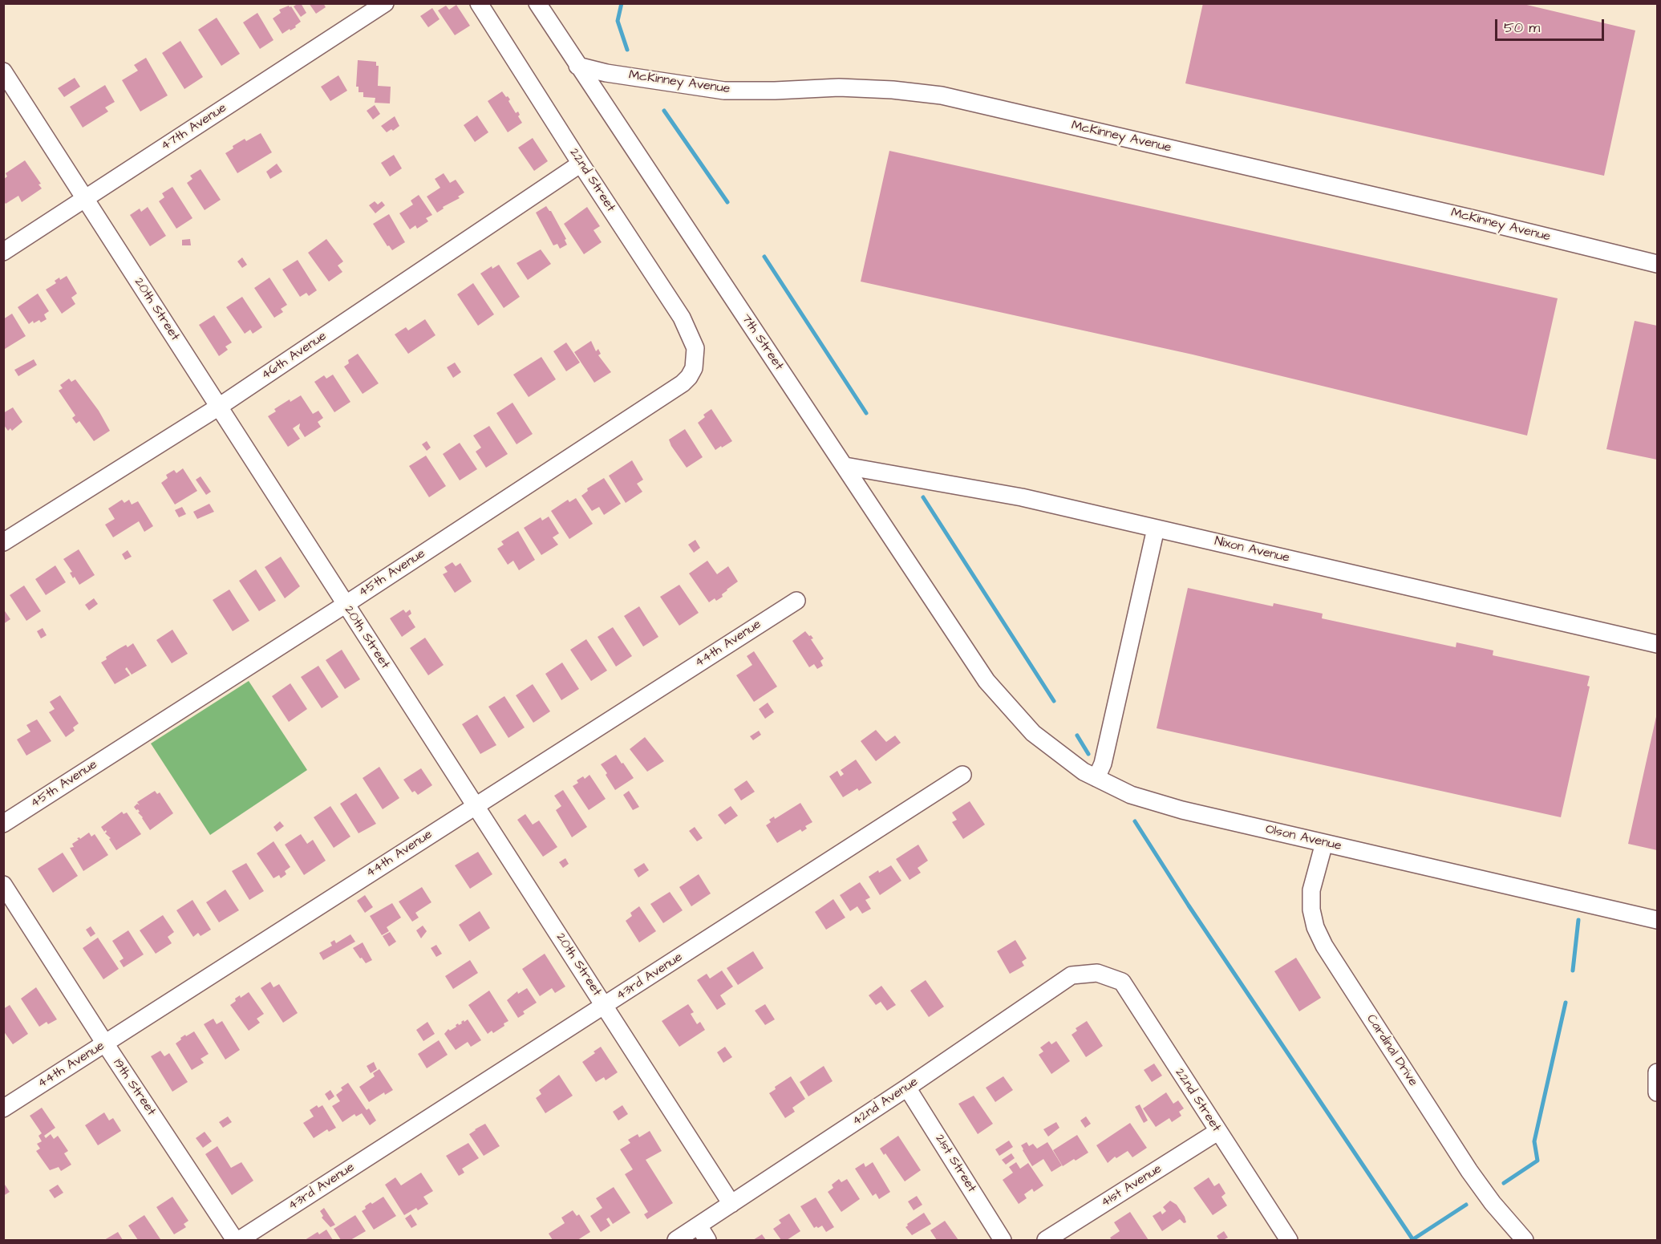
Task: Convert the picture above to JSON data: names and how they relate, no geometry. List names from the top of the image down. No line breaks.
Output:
{"streets":{"street":["McKinney Avenue","47th Avenue","22nd Street","20th Street","7th Street","46th Avenue","Nixon Avenue","45th Avenue","44th Avenue","Olson Avenue","43rd Avenue","Cardinal Drive","19th Street","42nd Avenue","21st Street","41st Avenue"]},"crossings":[["McKinney Avenue","7th Street"],["47th Avenue","20th Street"],["22nd Street","46th Avenue"],["22nd Street","45th Avenue"],["22nd Street","42nd Avenue"],["22nd Street","41st Avenue"],["20th Street","46th Avenue"],["20th Street","45th Avenue"],["20th Street","44th Avenue"],["20th Street","43rd Avenue"],["20th Street","42nd Avenue"],["7th Street","Nixon Avenue"],["7th Street","Olson Avenue"],["44th Avenue","19th Street"],["Olson Avenue","Cardinal Drive"],["42nd Avenue","21st Street"]],"scale_bar":"50 m"}
